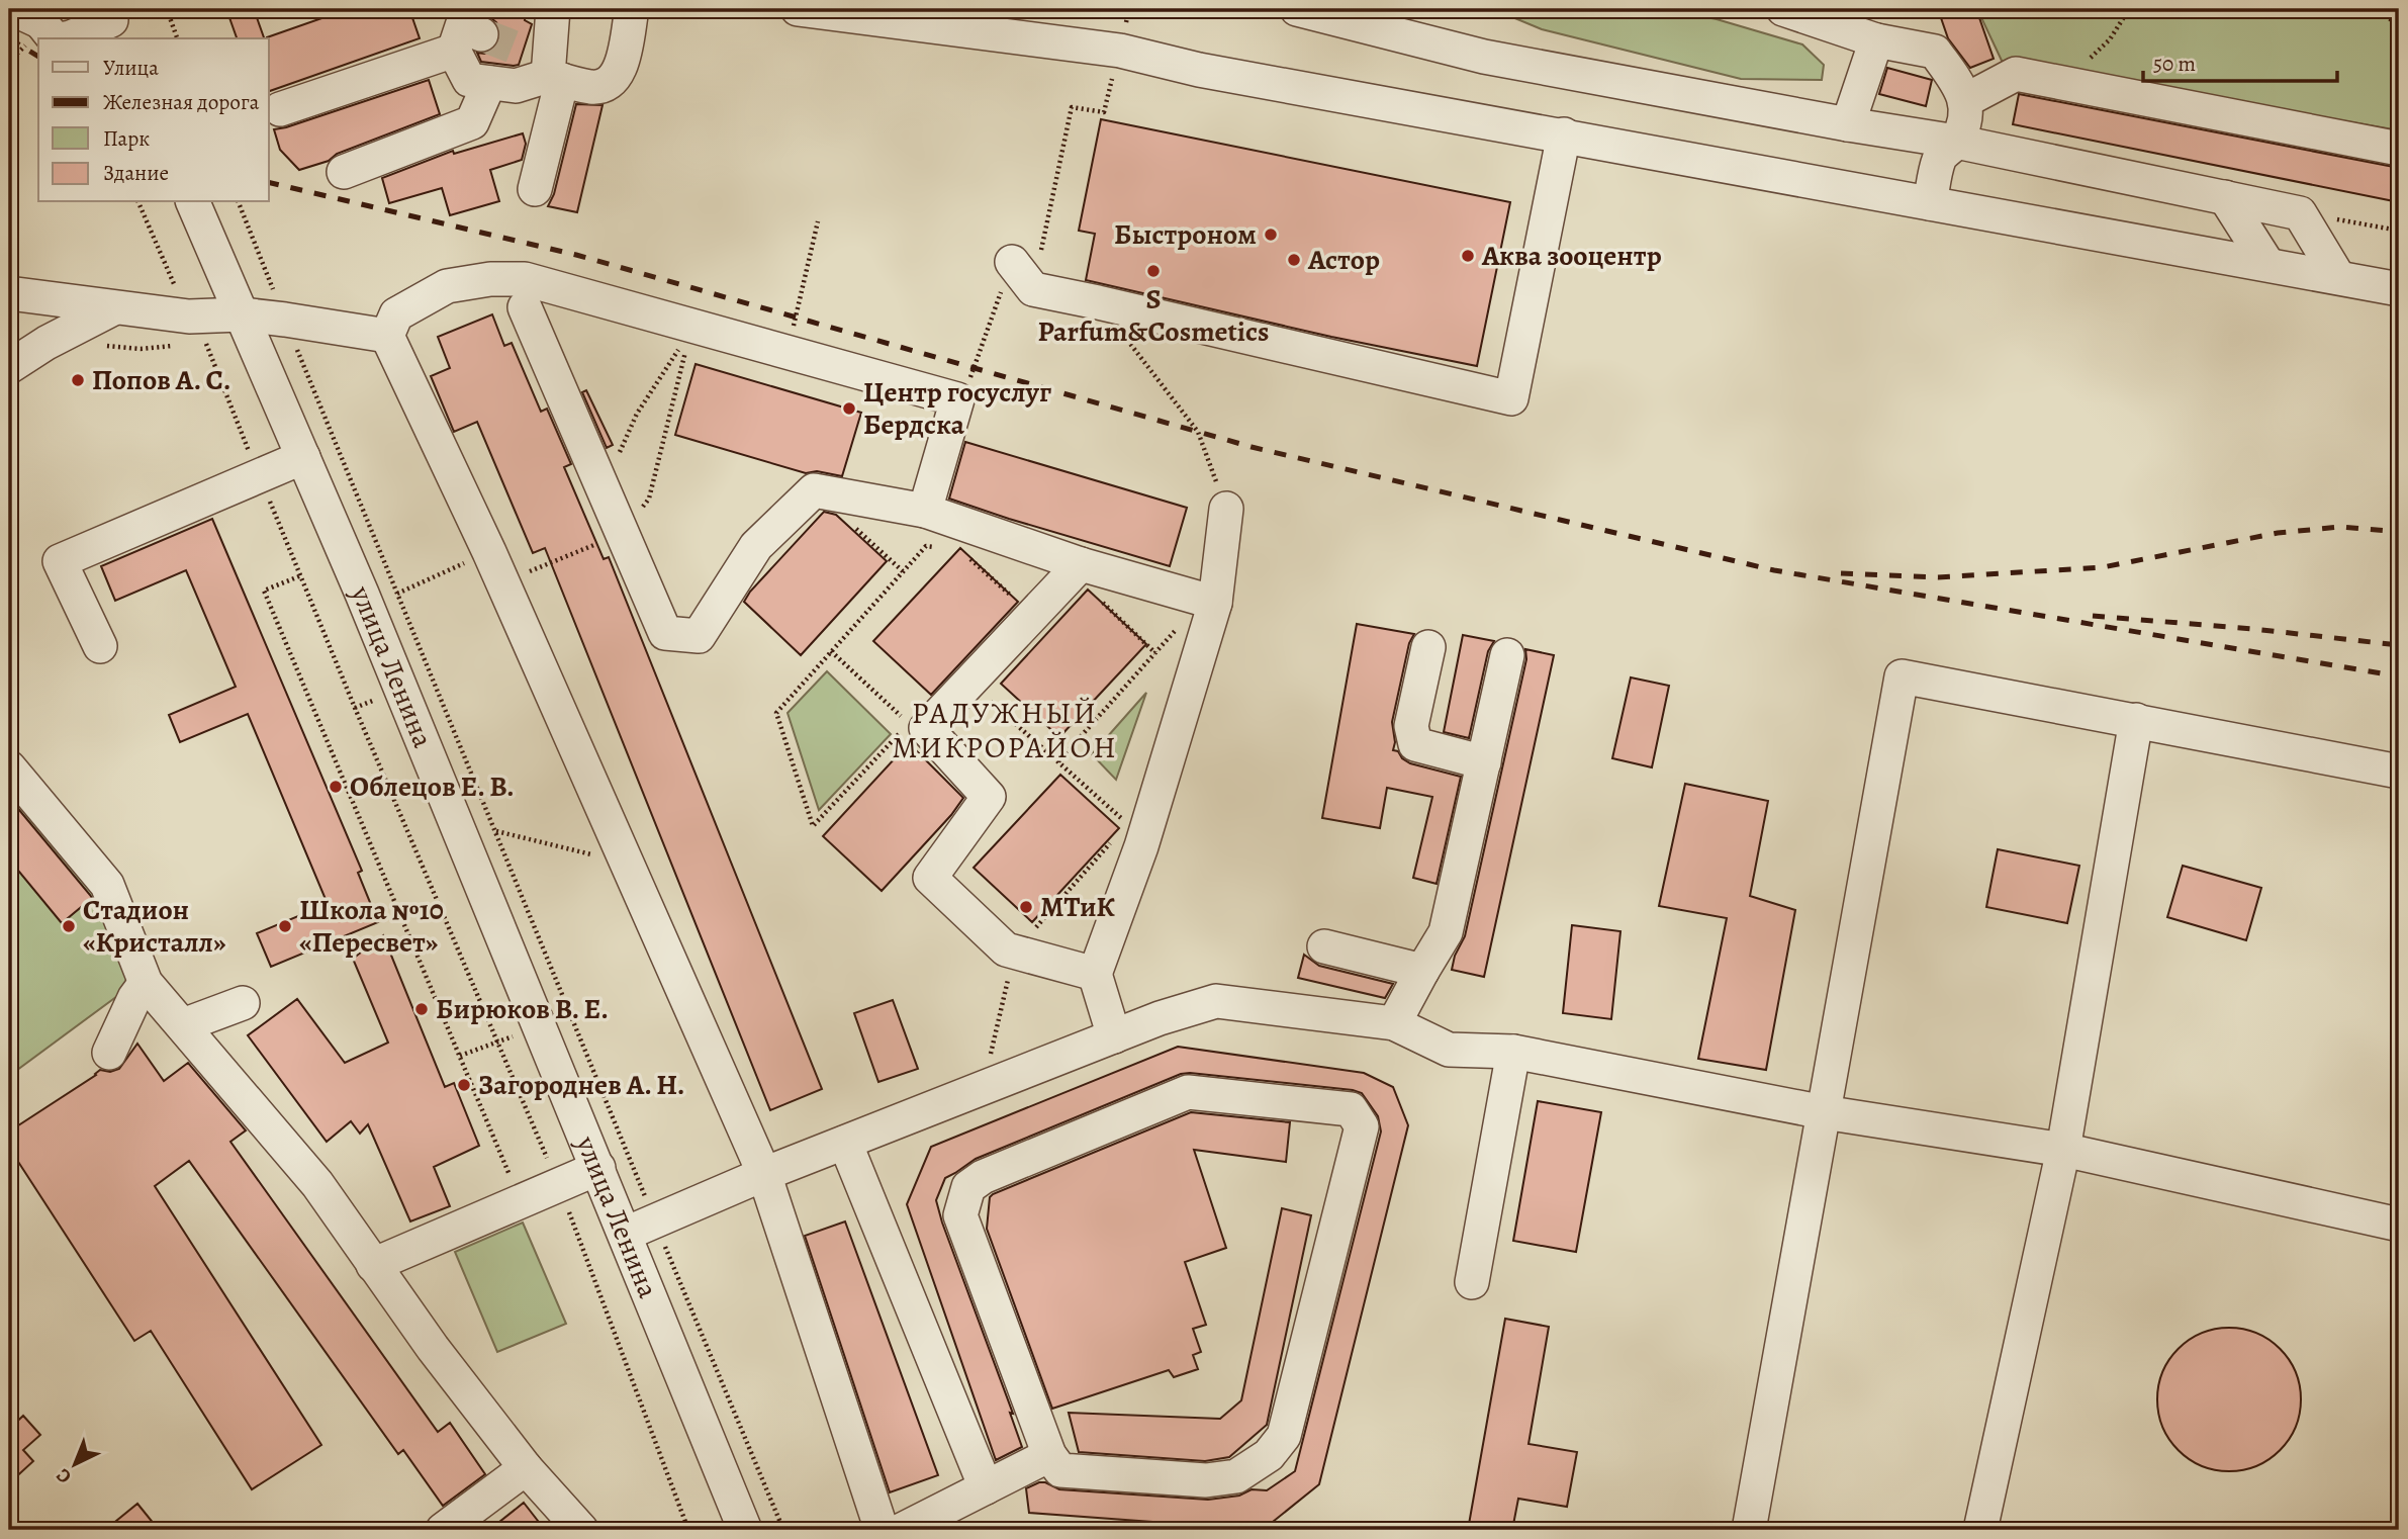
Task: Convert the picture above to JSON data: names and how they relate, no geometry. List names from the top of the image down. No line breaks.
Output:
{"streets":{"street":["улица Ленина"]},"districts":["РАДУЖНЫЙ МИКРОРАЙОН"],"places":["Быстроном","Аква зооцентр","Астор","S Parfum&Cosmetics","Попов А. С.","Центр госуслуг Бердска","Облецов Е. В.","МТиК","Стадион «Кристалл»","Школа №10 «Пересвет»","Бирюков В. Е.","Загороднев А. Н."],"legend":["Улица","Железная дорога","Парк","Здание"],"scale_bar":"50 m","north":"bottom left"}
